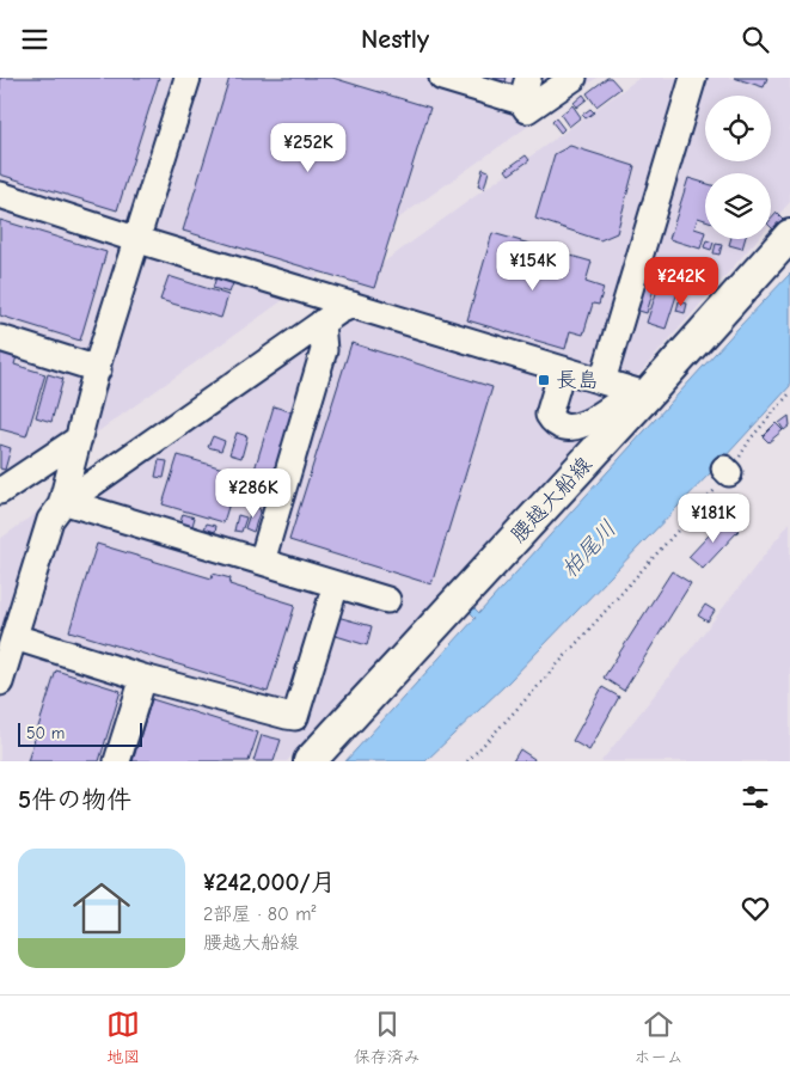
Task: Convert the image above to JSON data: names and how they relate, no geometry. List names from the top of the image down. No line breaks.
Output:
{"streets":{"main road":["腰越大船線"]},"water":["柏尾川"],"places":{"transit":["長島"]},"scale_bar":"50 m","page":{"header":"Nestly","price":["¥252K","¥154K","¥242K","¥286K","¥181K"],"scale":"50 m","heading":"5件の物件","list":[{"name":"¥242,000/月","note":"2部屋 · 80 m² · 腰越大船線"}],"tabs":["地図","保存済み","ホーム"]}}
